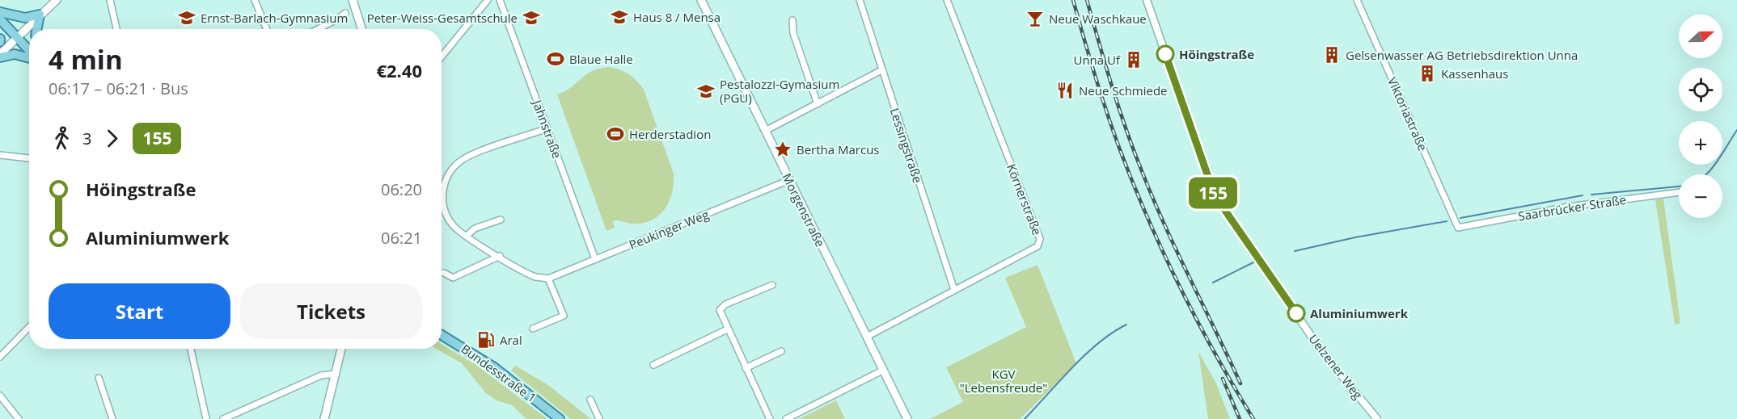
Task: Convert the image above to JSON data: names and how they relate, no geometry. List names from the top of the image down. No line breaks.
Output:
{"streets":{"main road":["Morgenstraße","Bundesstraße 1"],"street":["Viktoriastraße","Jahnstraße","Lessingstraße","Körnerstraße","Saarbrücker Straße","Peukinger Weg","Uelzener Weg"]},"crossings":[["Viktoriastraße","Saarbrücker Straße"],["Jahnstraße","Peukinger Weg"],["Lessingstraße","Körnerstraße"],["Körnerstraße","Morgenstraße"],["Morgenstraße","Peukinger Weg"]],"parks":["KGV \"Lebensfreude\""],"places":{"school or university":["Haus 8 / Mensa","Ernst-Barlach-Gymnasium","Peter-Weiss-Gesamtschule","Pestalozzi-Gymasium (PGU)"],"bar":["Neue Waschkaue"],"other":["Höingstraße","Aluminiumwerk"],"building":["Gelsenwasser AG Betriebsdirektion Unna","Unna Uf","Kassenhaus"],"sports":["Blaue Halle","Herderstadion"],"restaurant":["Neue Schmiede"],"place":["Bertha Marcus"],"fuel station":["Aral"]},"lines":["bus line 155"],"north":"right","page":{"on_map":"155","map_buttons":["+","−"],"heading":["4 min","06:17 – 06:21 · Bus","€2.40"],"legs":["3","155"],"list":[{"name":"Höingstraße","value":"06:20"},{"name":"Aluminiumwerk","value":"06:21"}],"buttons":["Start","Tickets"]}}
